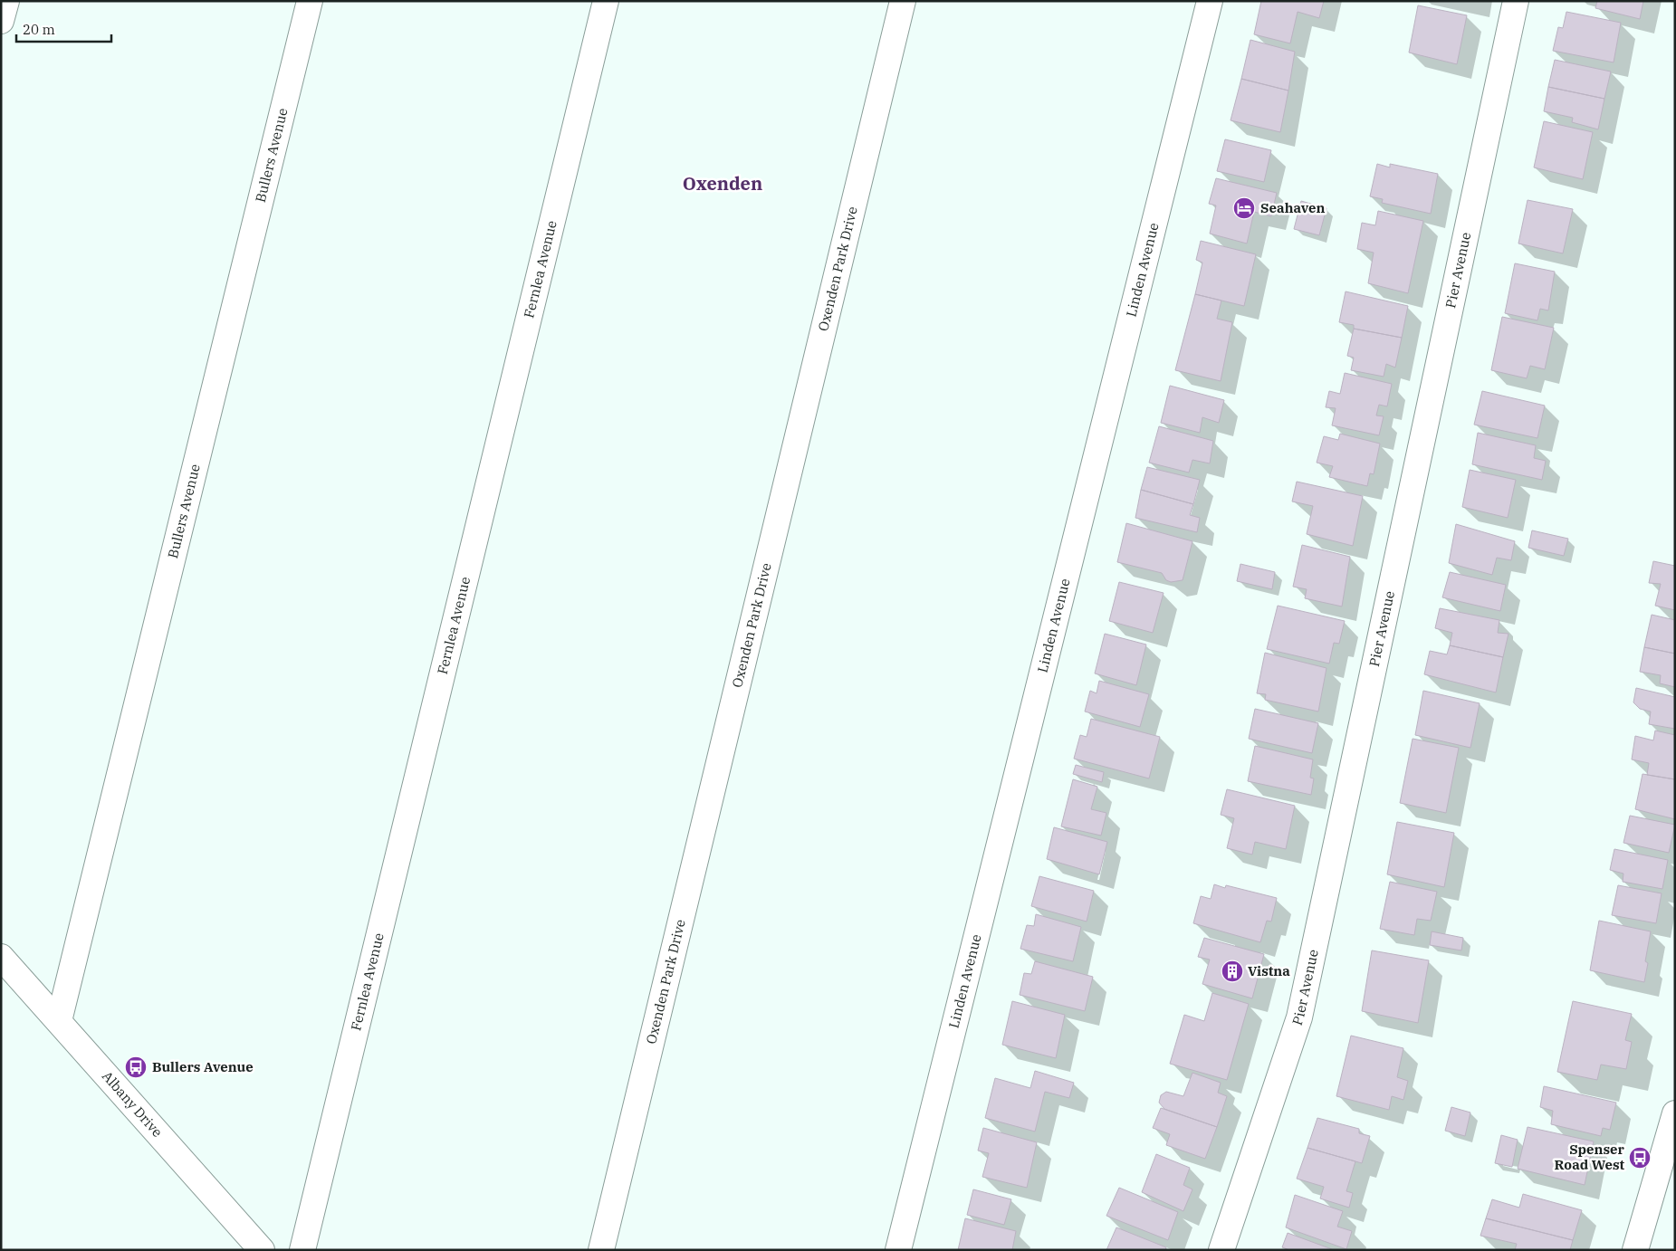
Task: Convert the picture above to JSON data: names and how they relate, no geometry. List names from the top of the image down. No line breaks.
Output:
{"streets":{"street":["Bullers Avenue","Fernlea Avenue","Oxenden Park Drive","Linden Avenue","Pier Avenue","Albany Drive"]},"crossings":[["Bullers Avenue","Albany Drive"]],"districts":["Oxenden"],"places":{"hotel":["Seahaven"],"building":["Vistna"],"bus stop":["Bullers Avenue","Spenser Road West"]},"scale_bar":"20 m"}
